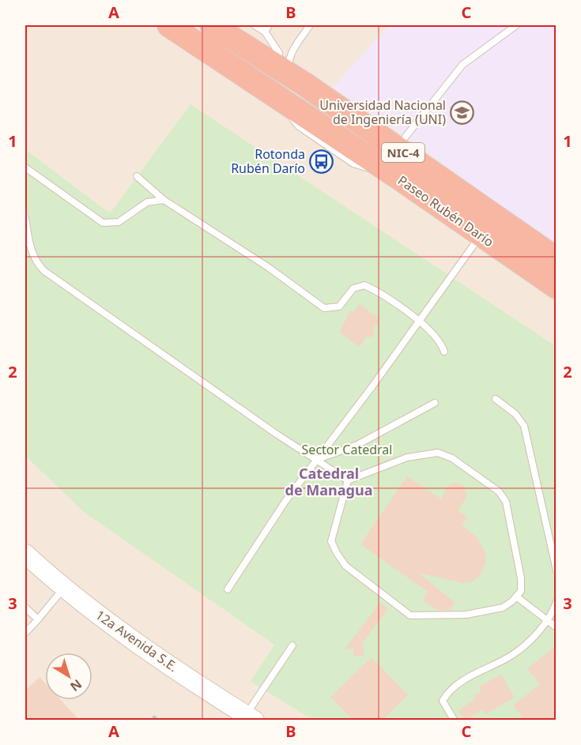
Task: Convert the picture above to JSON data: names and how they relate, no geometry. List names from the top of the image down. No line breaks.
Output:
{"streets":{"highway":["NIC-4","Paseo Rubén Darío"],"street":["12a Avenida S.E."]},"districts":["Catedral de Managua"],"parks":["Sector Catedral"],"places":{"school or university":["Universidad Nacional de Ingeniería (UNI)"],"bus stop":["Rotonda Rubén Darío"]},"north":"bottom right","grid":{"columns":["A","B","C"],"rows":["1","2","3"]}}
